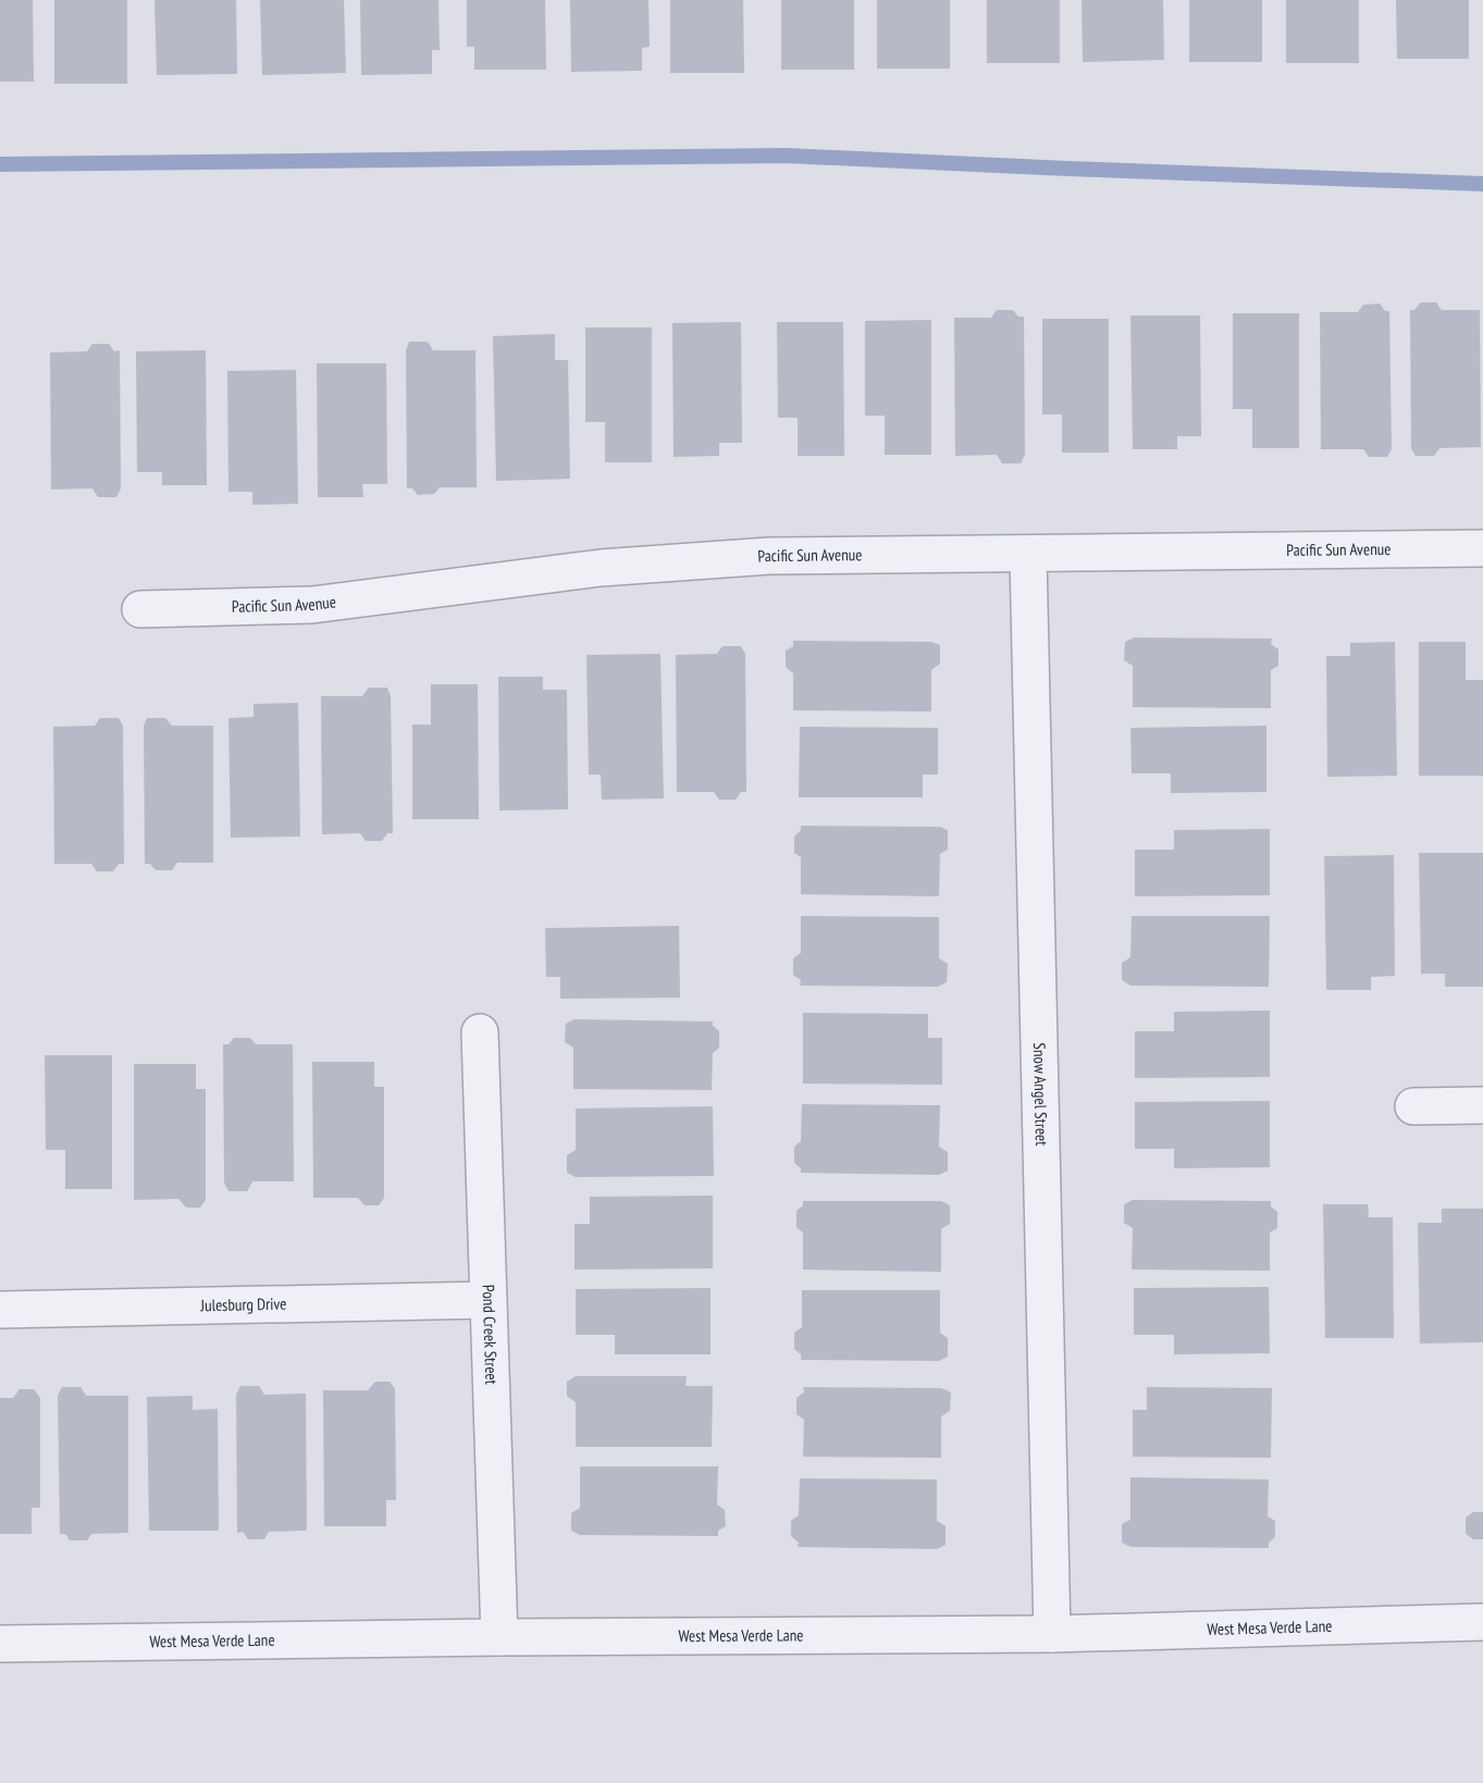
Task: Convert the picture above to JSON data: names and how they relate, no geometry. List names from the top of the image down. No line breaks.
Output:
{"streets":{"street":["Pacific Sun Avenue","Snow Angel Street","Julesburg Drive","Pond Creek Street","West Mesa Verde Lane"]},"crossings":[["Pacific Sun Avenue","Snow Angel Street"],["Snow Angel Street","West Mesa Verde Lane"],["Julesburg Drive","Pond Creek Street"],["Pond Creek Street","West Mesa Verde Lane"]]}
